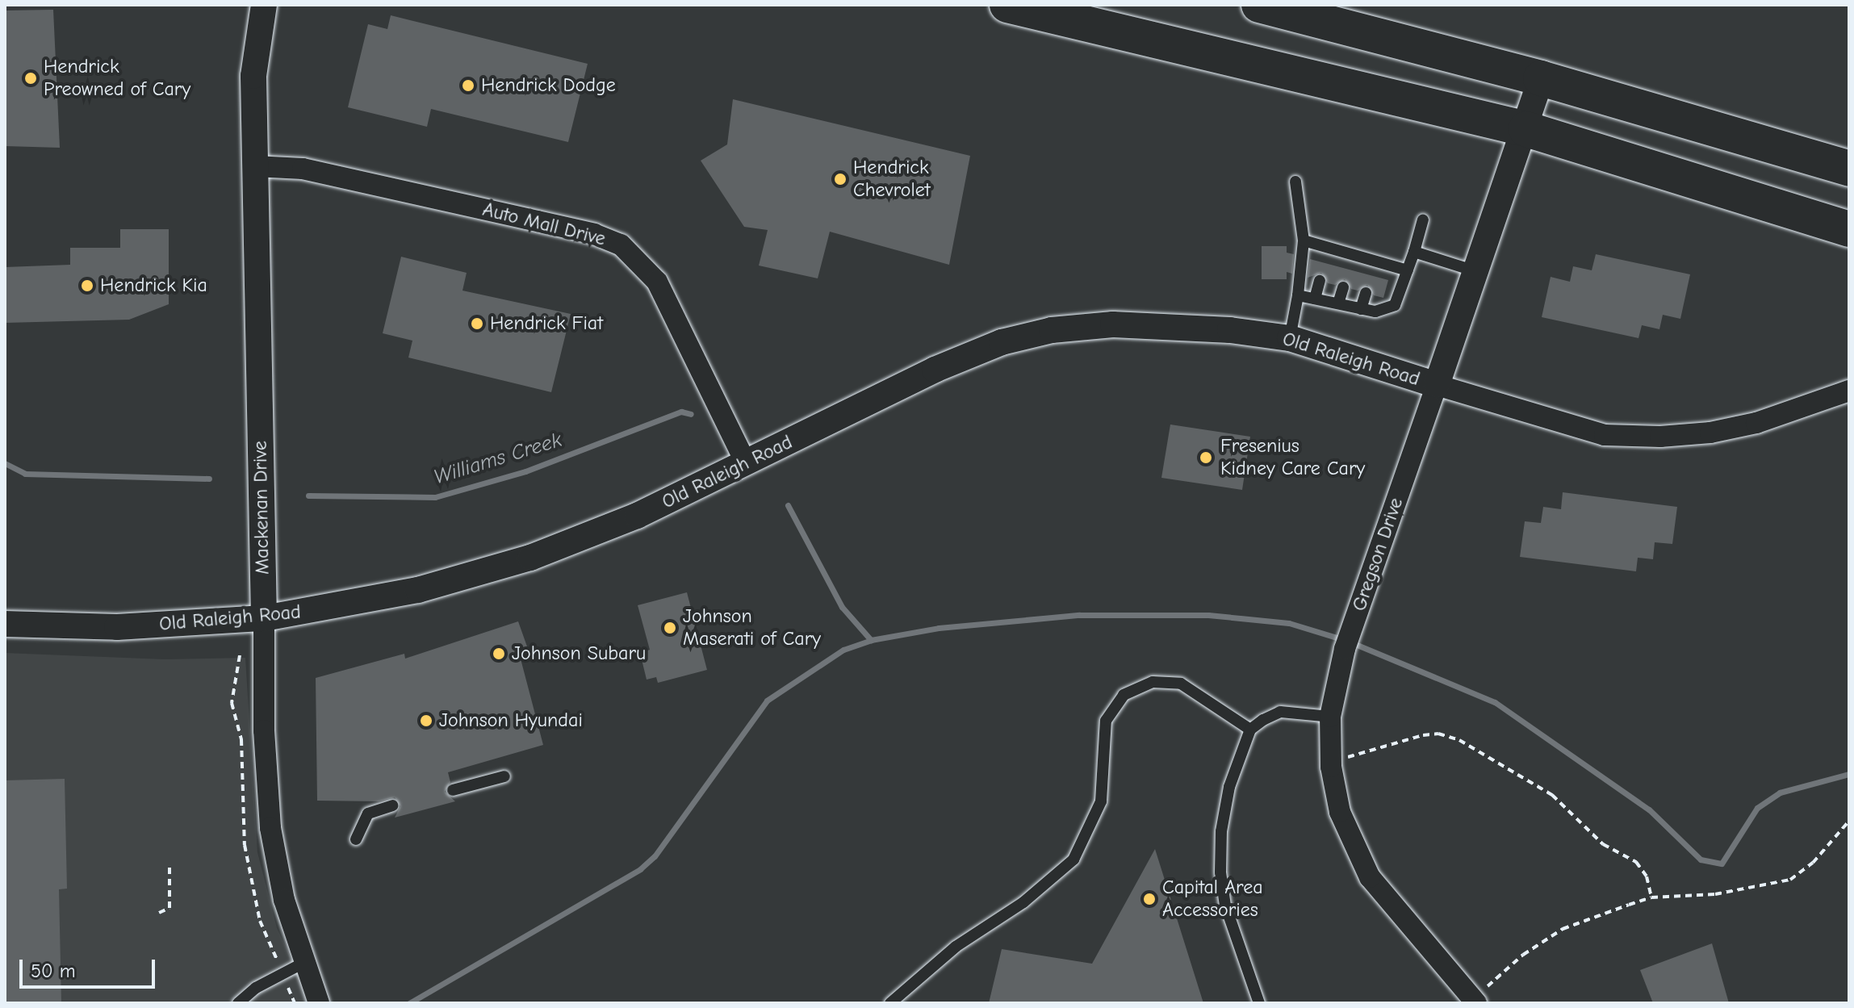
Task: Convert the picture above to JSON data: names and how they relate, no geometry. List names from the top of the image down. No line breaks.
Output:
{"streets":{"street":["Auto Mall Drive","Old Raleigh Road","Mackenan Drive","Gregson Drive"]},"crossings":[["Auto Mall Drive","Old Raleigh Road"],["Auto Mall Drive","Mackenan Drive"],["Old Raleigh Road","Mackenan Drive"],["Old Raleigh Road","Gregson Drive"]],"water":["Williams Creek"],"places":["Hendrick Preowned of Cary","Hendrick Dodge","Hendrick Chevrolet","Hendrick Kia","Hendrick Fiat","Fresenius Kidney Care Cary","Johnson Maserati of Cary","Johnson Subaru","Johnson Hyundai","Capital Area Accessories"],"scale_bar":"50 m"}
